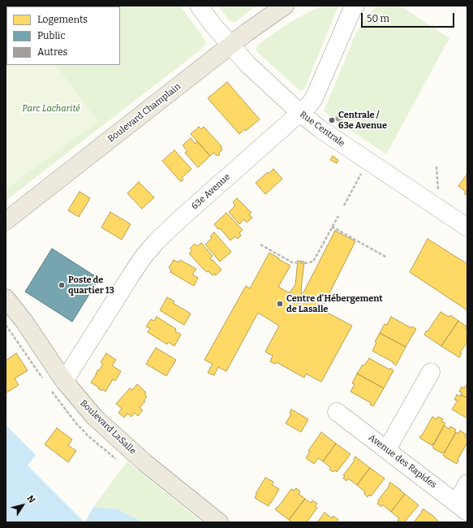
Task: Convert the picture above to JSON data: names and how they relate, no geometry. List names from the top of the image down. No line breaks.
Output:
{"streets":{"main road":["Boulevard Champlain","Boulevard LaSalle"],"street":["Rue Centrale","63e Avenue","Avenue des Rapides"]},"crossings":[["Boulevard Champlain","Rue Centrale"],["Rue Centrale","63e Avenue"],["63e Avenue","Boulevard LaSalle"]],"parks":["Parc Lacharité"],"places":["Centrale / 63e Avenue","Poste de quartier 13","Centre d'Hébergement de Lasalle"],"legend":["Logements","Public","Autres"],"scale_bar":"50 m","north":"top right"}
